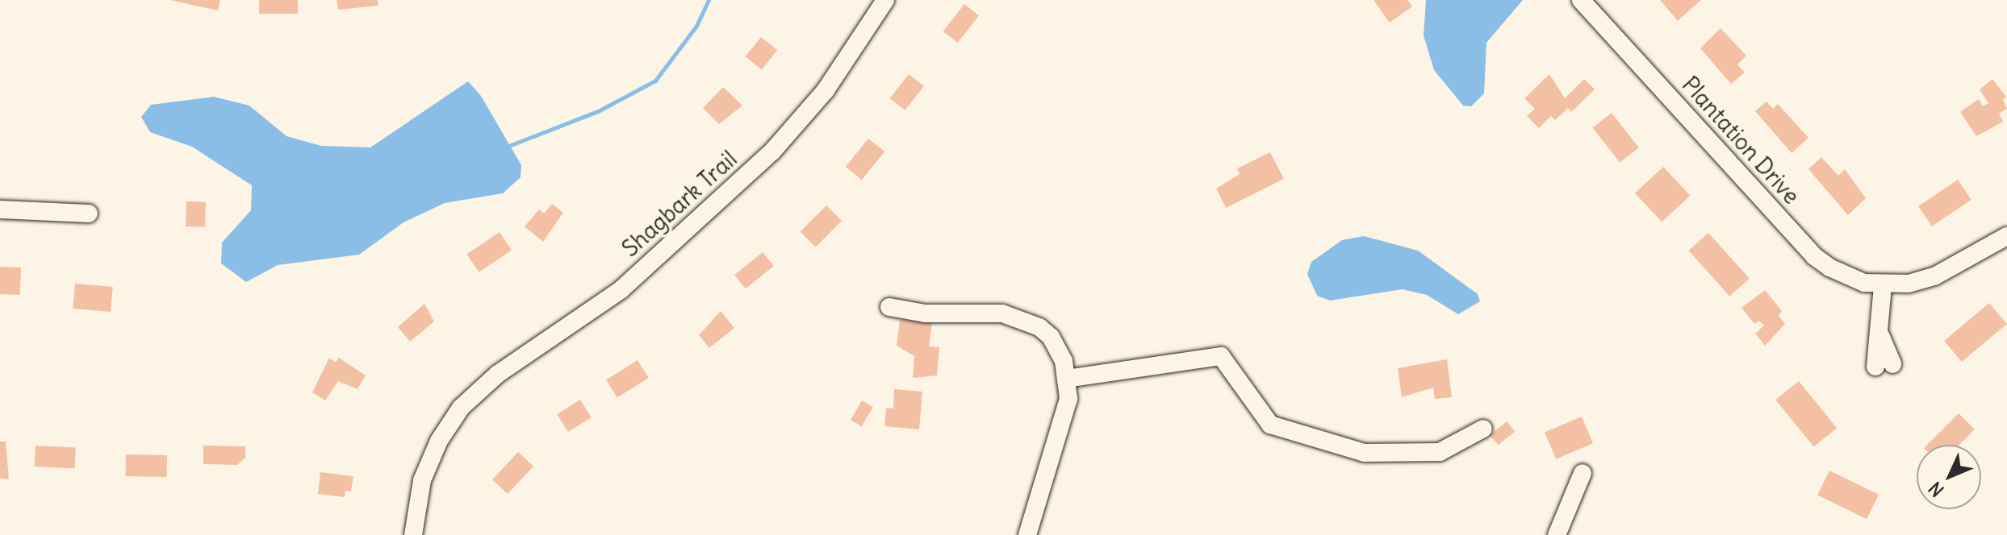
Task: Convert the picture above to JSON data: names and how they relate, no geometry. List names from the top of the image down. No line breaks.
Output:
{"streets":{"street":["Plantation Drive","Shagbark Trail"]},"north":"bottom left"}
